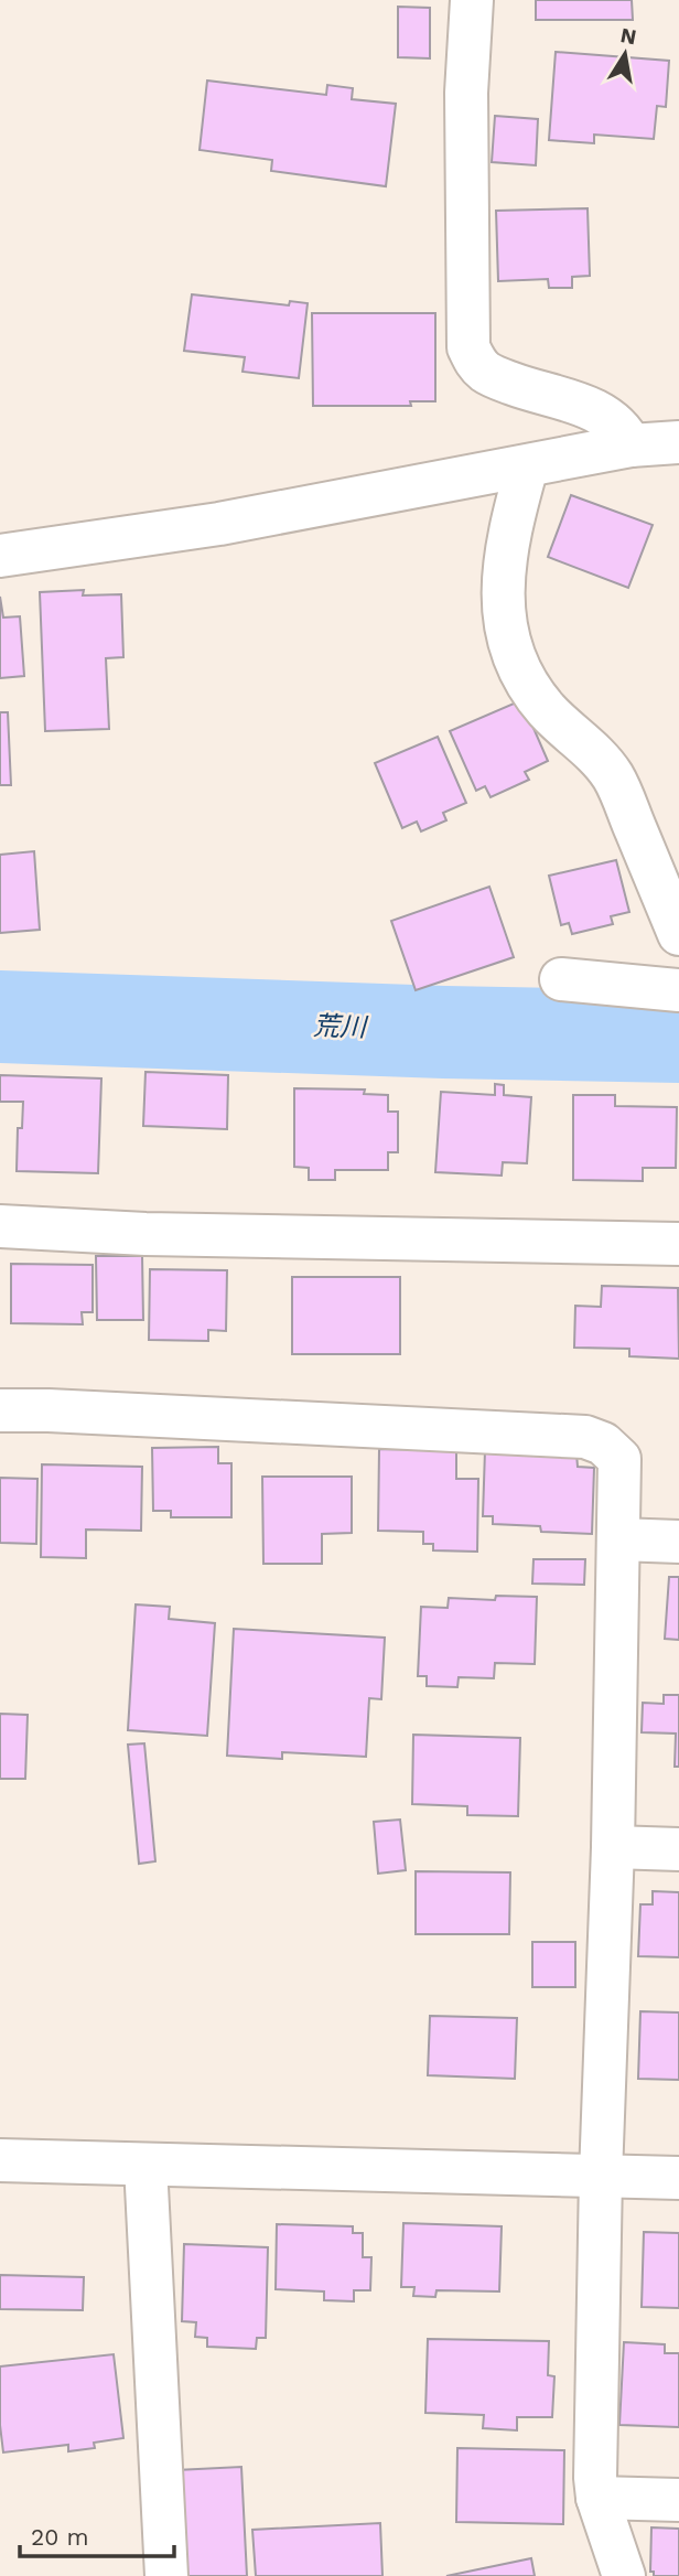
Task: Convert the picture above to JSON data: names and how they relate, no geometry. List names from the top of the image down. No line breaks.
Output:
{"water":["荒川"],"scale_bar":"20 m","north":"top"}
